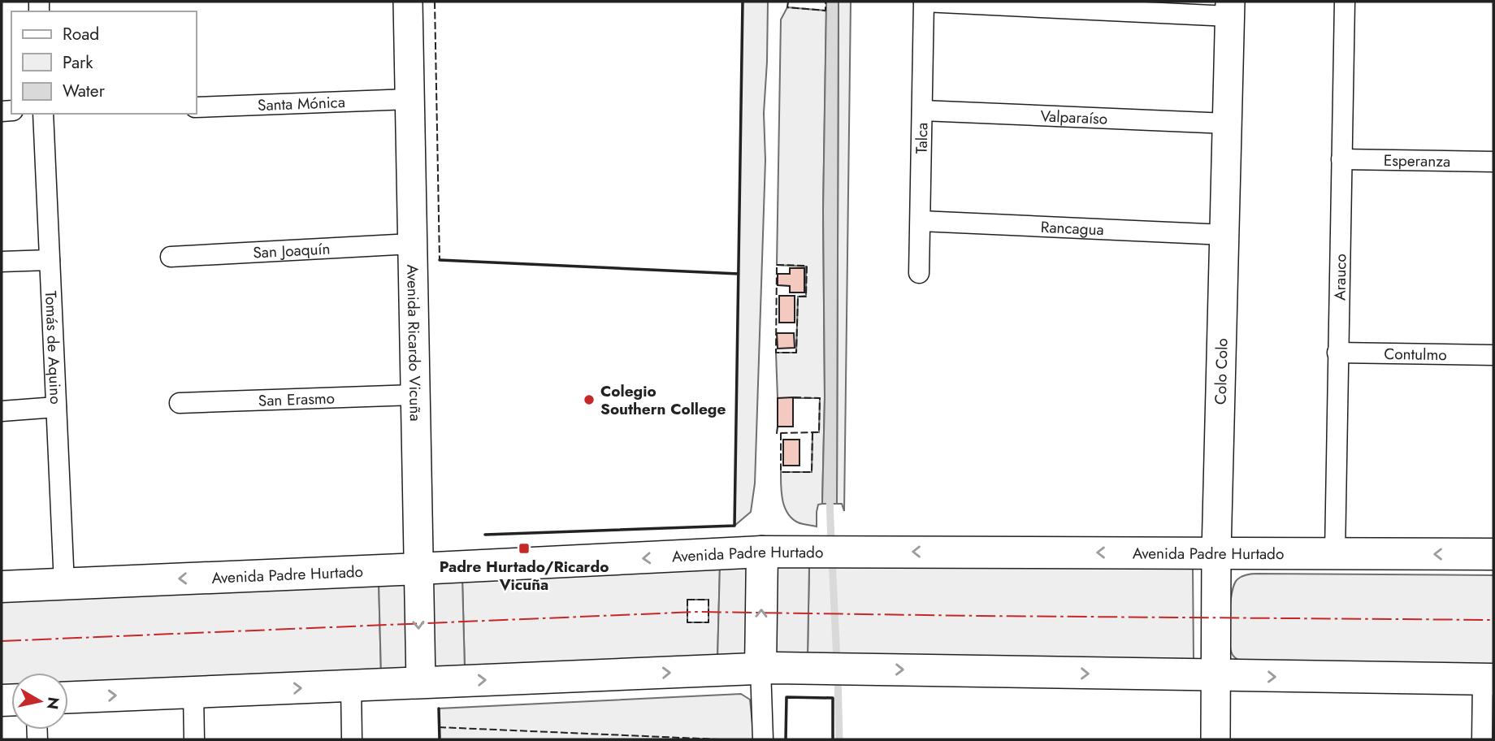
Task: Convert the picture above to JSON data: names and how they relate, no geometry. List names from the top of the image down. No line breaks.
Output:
{"streets":{"main road":["Avenida Padre Hurtado"],"street":["Santa Mónica","Valparaíso","Talca","Esperanza","Rancagua","San Joaquín","Arauco","Avenida Ricardo Vicuña","Tomás de Aquino","Contulmo","Colo Colo","San Erasmo"]},"crossings":[["Santa Mónica","Avenida Ricardo Vicuña"],["Valparaíso","Talca"],["Valparaíso","Colo Colo"],["Talca","Rancagua"],["Esperanza","Arauco"],["Rancagua","Colo Colo"],["San Joaquín","Avenida Ricardo Vicuña"],["Arauco","Contulmo"],["Arauco","Avenida Padre Hurtado"],["Avenida Ricardo Vicuña","San Erasmo"],["Avenida Ricardo Vicuña","Avenida Padre Hurtado"],["Tomás de Aquino","Avenida Padre Hurtado"],["Colo Colo","Avenida Padre Hurtado"]],"places":{"other":["Colegio Southern College"],"transit":["Padre Hurtado/Ricardo Vicuña"]},"legend":["Road","Park","Water"],"north":"right"}
